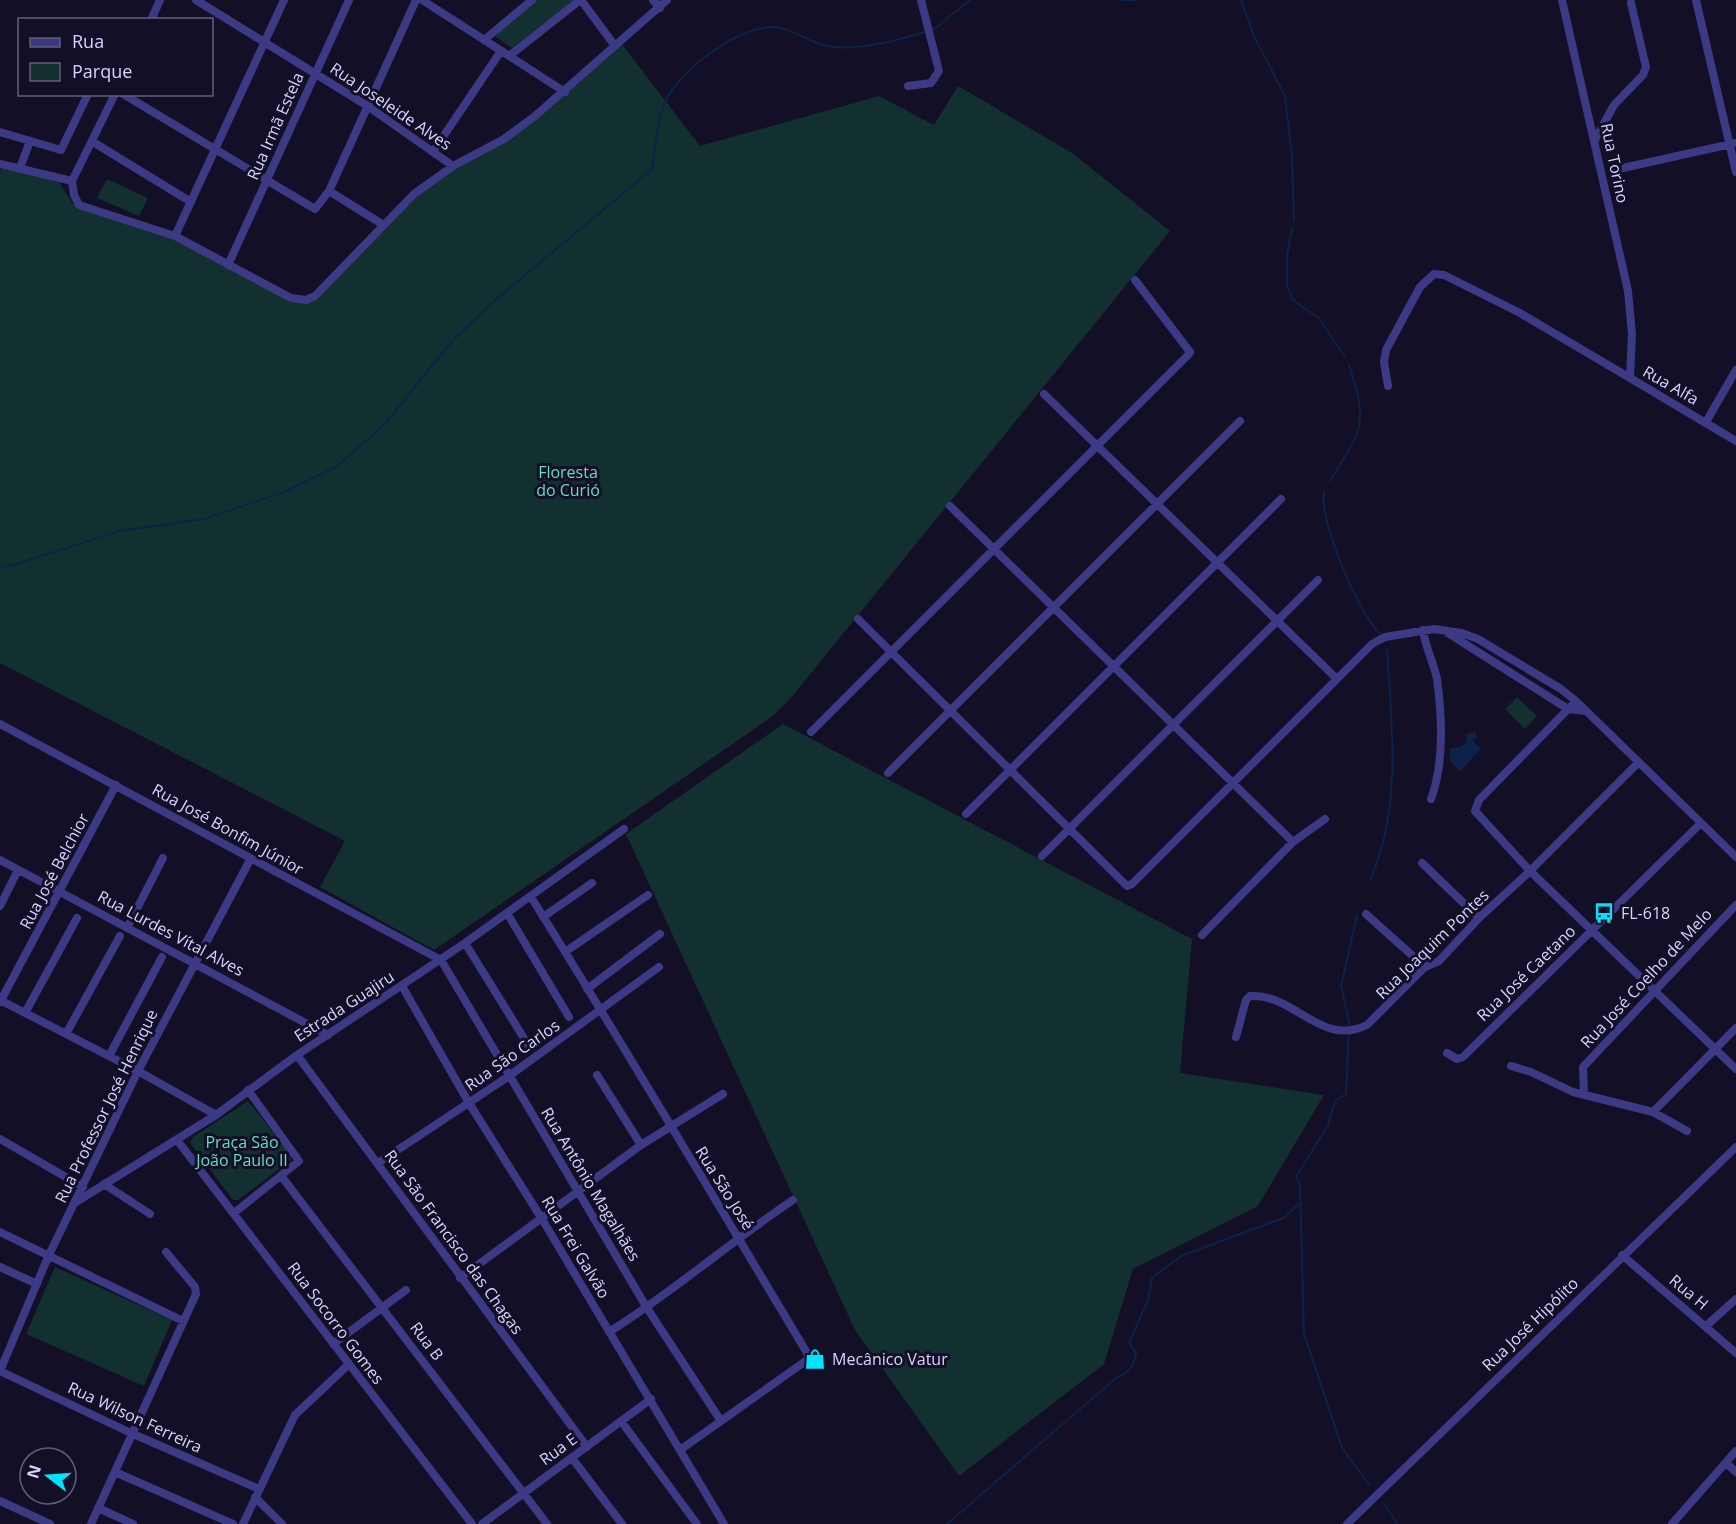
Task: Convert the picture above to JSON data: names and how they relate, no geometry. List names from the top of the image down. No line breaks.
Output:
{"streets":{"street":["Rua Joseleide Alves","Rua Irmã Estela","Rua Torino","Rua Alfa","Rua José Bonfim Júnior","Rua José Belchior","Rua Lurdes Vítal Alves","Rua Joaquim Pontes","Rua José Caetano","Rua José Coelho de Melo","Estrada Guajiru","Rua São Carlos","Rua Professor José Henrique","Rua Antônio Magalhães","Rua São José","Rua São Francisco das Chagas","Rua Frei Galvão","Rua H","Rua Socorro Gomes","Rua José Hipólito","Rua B","Rua Wilson Ferreira","Rua E"]},"crossings":[["Rua Joseleide Alves","Rua Irmã Estela"],["Rua Torino","Rua Alfa"],["Rua José Bonfim Júnior","Rua José Belchior"],["Rua José Bonfim Júnior","Estrada Guajiru"],["Rua José Bonfim Júnior","Rua Professor José Henrique"],["Rua José Bonfim Júnior","Rua Antônio Magalhães"],["Rua José Belchior","Rua Lurdes Vítal Alves"],["Rua Lurdes Vítal Alves","Estrada Guajiru"],["Rua Lurdes Vítal Alves","Rua Professor José Henrique"],["Estrada Guajiru","Rua Professor José Henrique"],["Estrada Guajiru","Rua Antônio Magalhães"],["Estrada Guajiru","Rua São José"],["Estrada Guajiru","Rua São Francisco das Chagas"],["Estrada Guajiru","Rua Frei Galvão"],["Estrada Guajiru","Rua Socorro Gomes"],["Rua São Carlos","Rua Antônio Magalhães"],["Rua São Carlos","Rua São José"],["Rua São Carlos","Rua São Francisco das Chagas"],["Rua São Carlos","Rua Frei Galvão"],["Rua Professor José Henrique","Rua Wilson Ferreira"],["Rua Antônio Magalhães","Rua São José"],["Rua São José","Rua Frei Galvão"],["Rua São Francisco das Chagas","Rua E"],["Rua Frei Galvão","Rua E"],["Rua H","Rua José Hipólito"],["Rua B","Rua E"]],"parks":["Floresta do Curió","Praça São João Paulo II"],"places":{"bus stop":["FL-618"],"shop":["Mecânico Vatur"]},"legend":["Rua","Parque"],"north":"left"}
